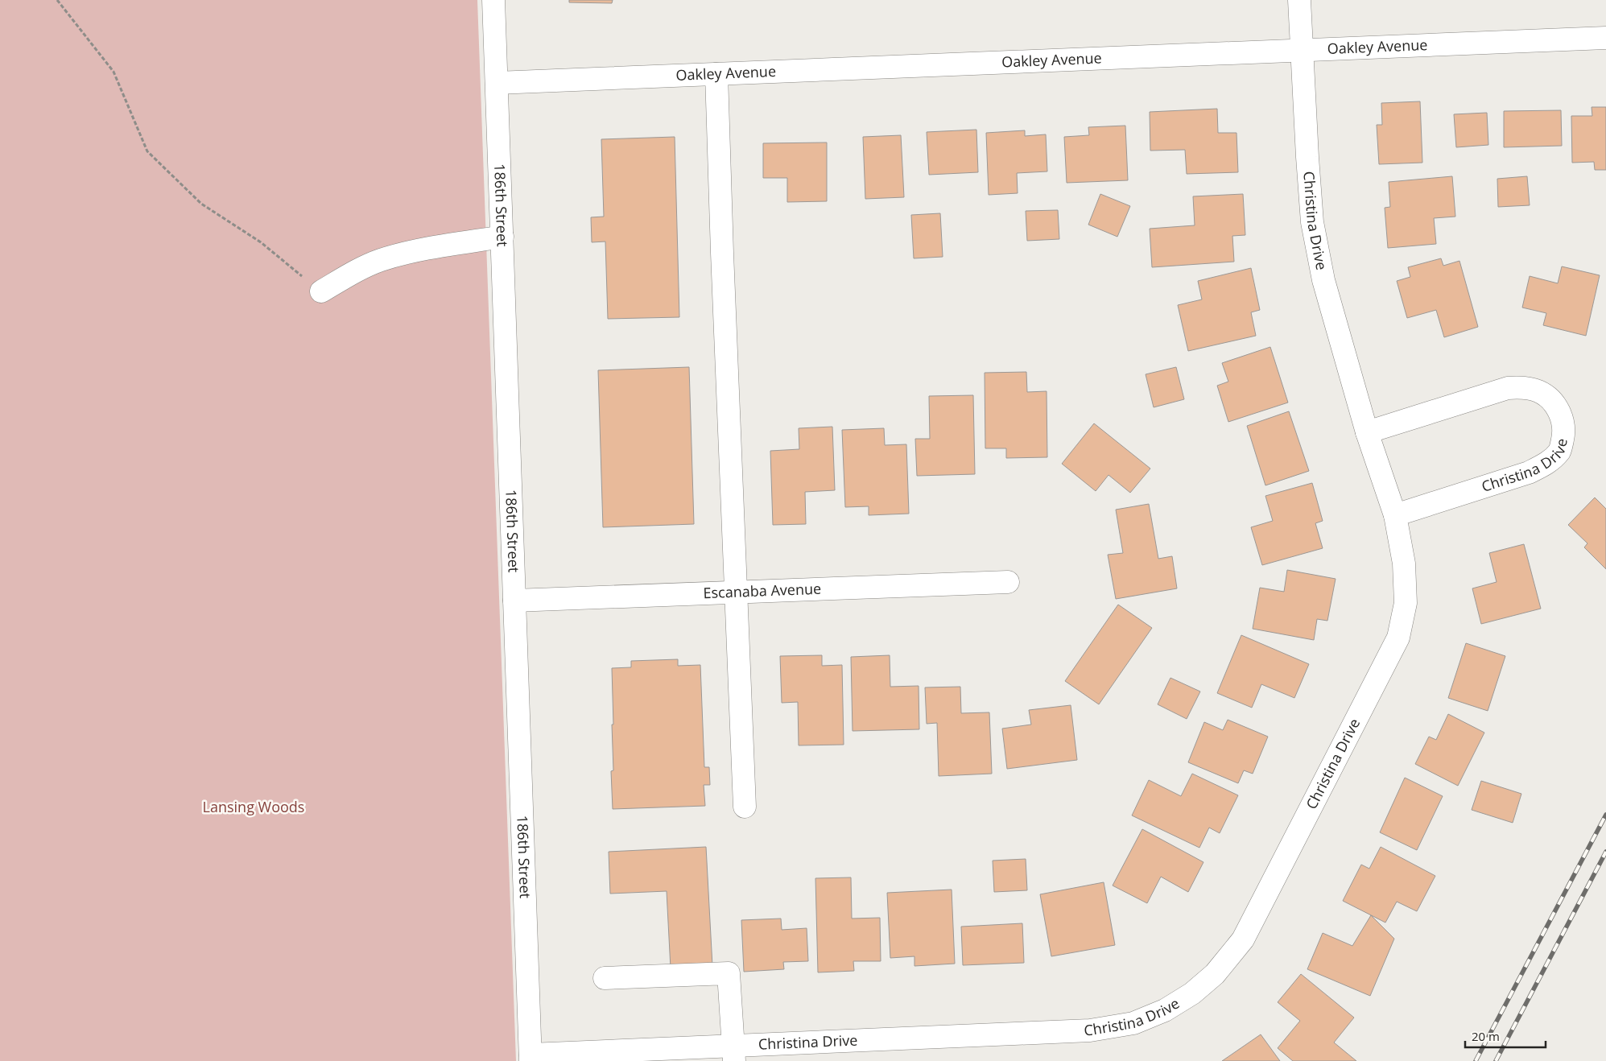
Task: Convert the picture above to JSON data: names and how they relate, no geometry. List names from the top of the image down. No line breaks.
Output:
{"streets":{"street":["Oakley Avenue","186th Street","Christina Drive","Escanaba Avenue"]},"crossings":[["Oakley Avenue","186th Street"],["Oakley Avenue","Christina Drive"],["186th Street","Christina Drive"],["186th Street","Escanaba Avenue"]],"parks":["Lansing Woods"],"scale_bar":"20 m"}
